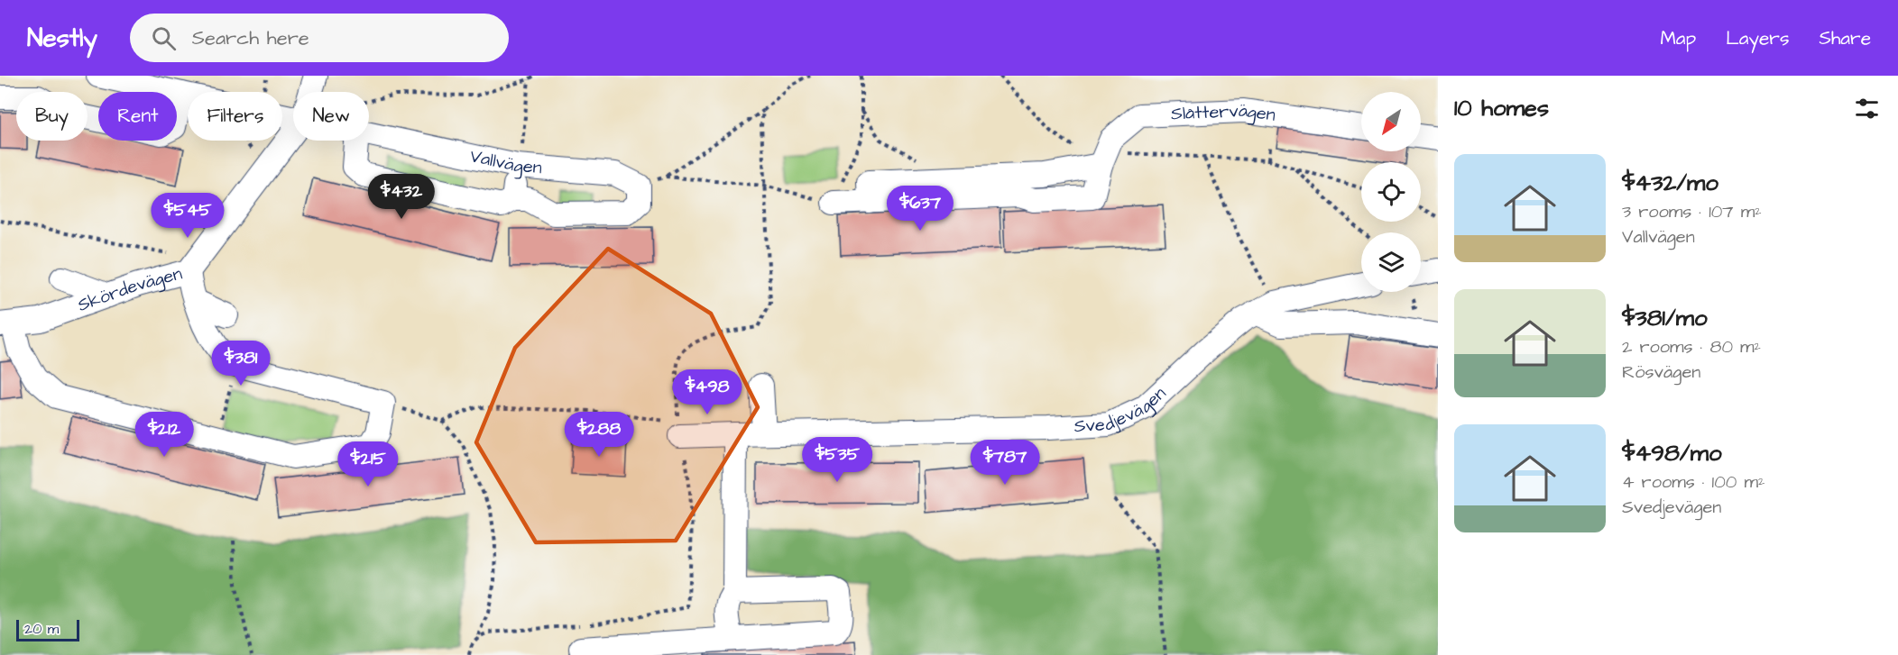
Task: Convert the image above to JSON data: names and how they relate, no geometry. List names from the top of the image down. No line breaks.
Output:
{"streets":{"street":["Slåttervägen","Vallvägen","Skördevägen","Svedjevägen"]},"scale_bar":"20 m","north":"bottom left","page":{"header":"Nestly","search":"Search here","nav":["Map","Layers","Share"],"heading":"10 homes","chip":["Buy","Rent","Filters","New"],"list":[{"name":"$432/mo","note":"3 rooms · 107 m² · Vallvägen"},{"name":"$381/mo","note":"2 rooms · 80 m² · Rösvägen"},{"name":"$498/mo","note":"4 rooms · 100 m² · Svedjevägen"}],"price":["$432","$637","$545","$381","$498","$212","$288","$535","$787","$215"],"scale":"20 m"}}
